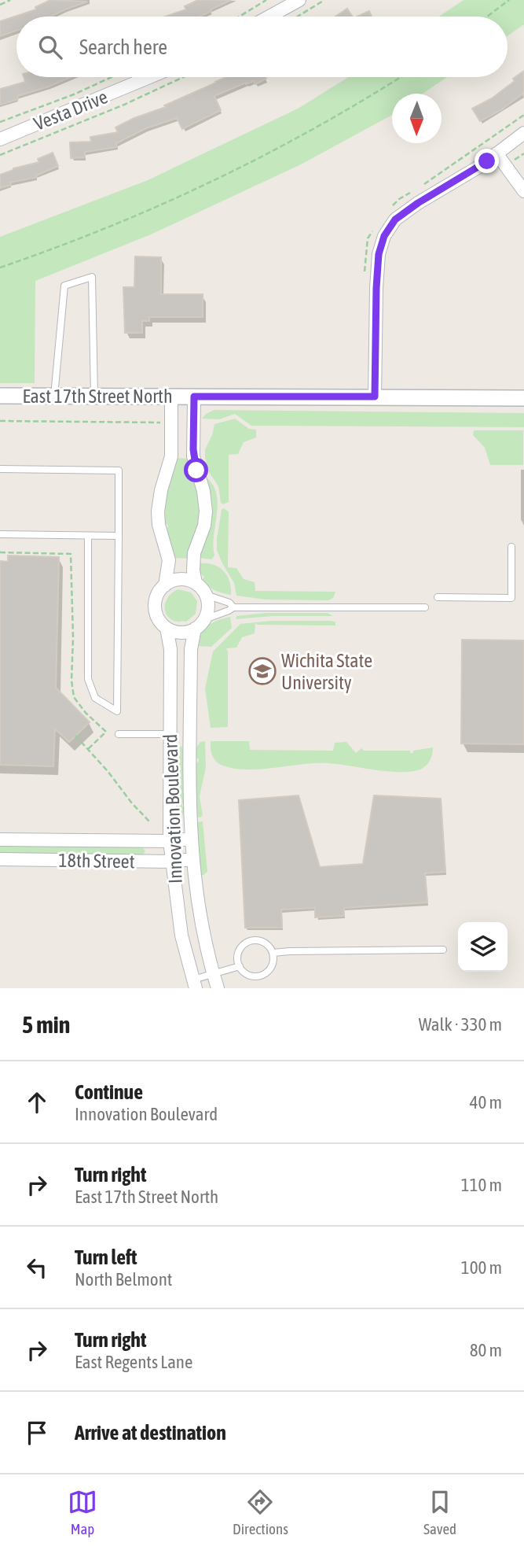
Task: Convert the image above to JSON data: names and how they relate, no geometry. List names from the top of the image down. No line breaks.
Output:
{"streets":{"street":["Vesta Drive","East 17th Street North","Innovation Boulevard","18th Street"]},"crossings":[["East 17th Street North","Innovation Boulevard"],["Innovation Boulevard","18th Street"]],"places":{"school or university":["Wichita State University"]},"north":"bottom","page":{"search":"Search here","heading":["5 min","Walk · 330 m"],"list":[["Continue","Innovation Boulevard","40 m"],["Turn right","East 17th Street North","110 m"],["Turn left","North Belmont","100 m"],["Turn right","East Regents Lane","80 m"],"Arrive at destination"],"nav":["Map","Directions","Saved"]}}
